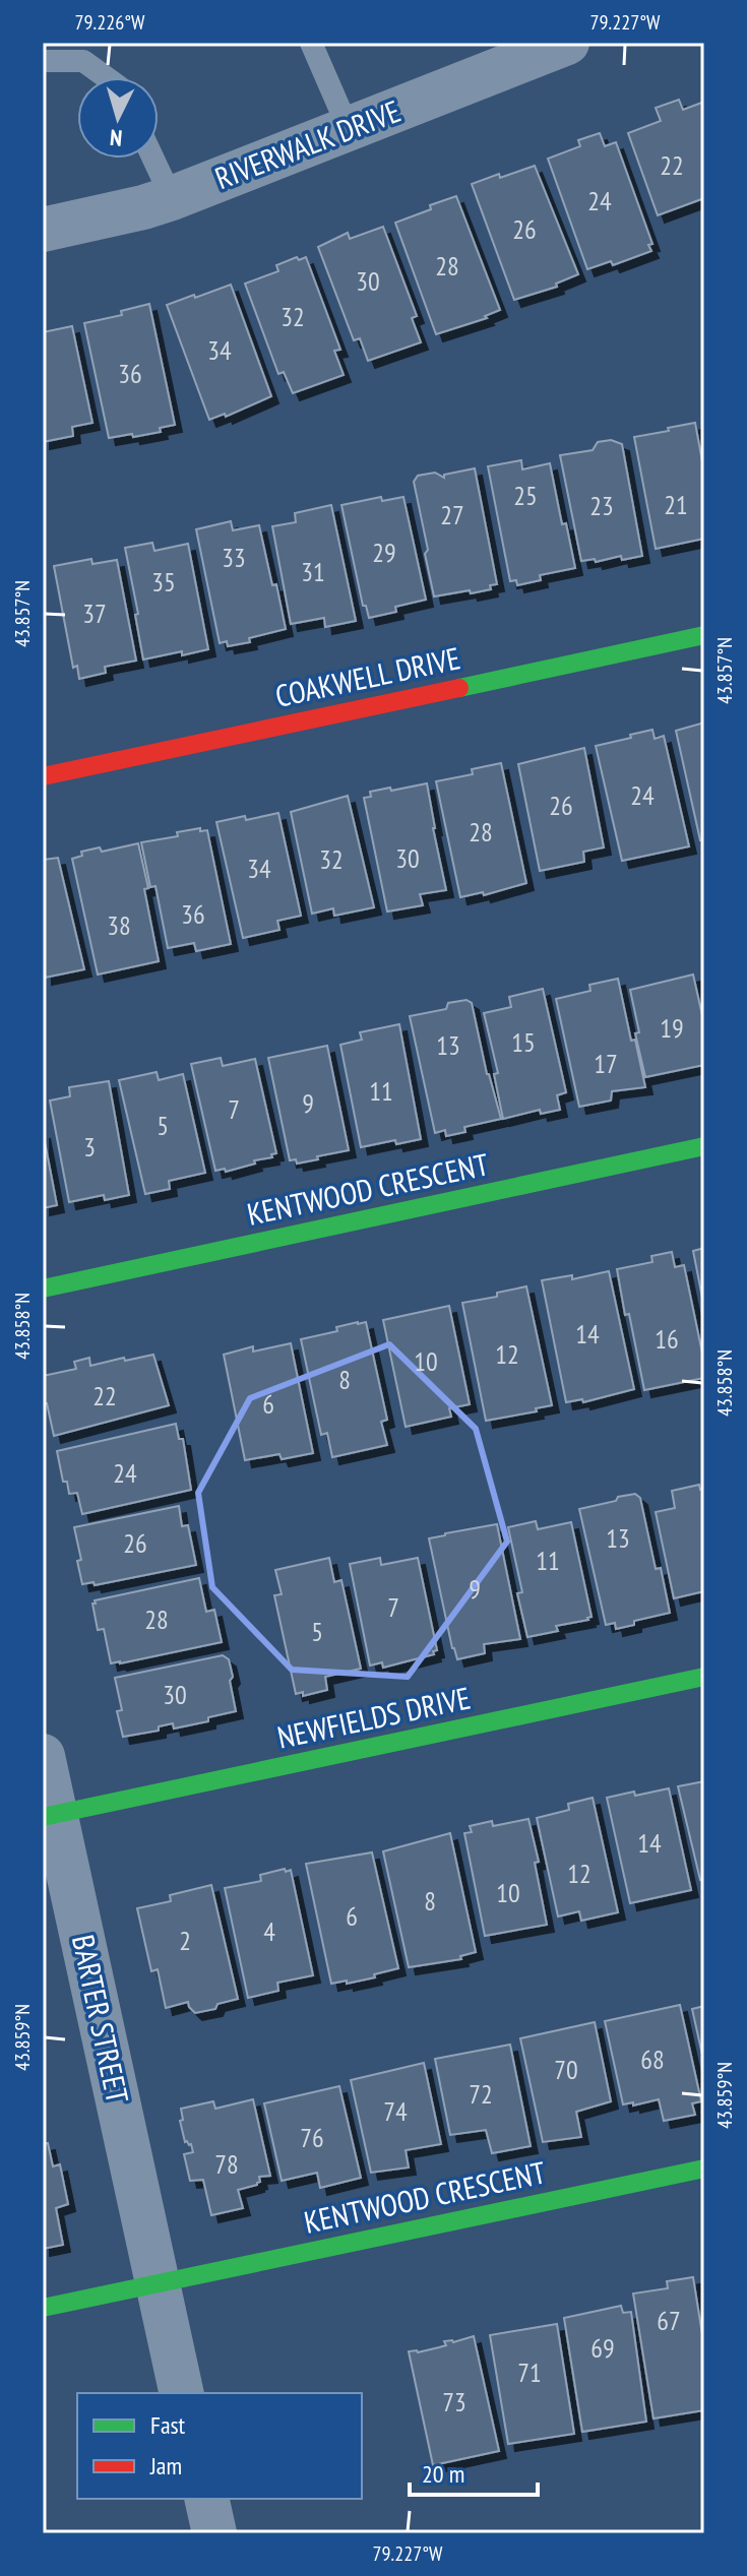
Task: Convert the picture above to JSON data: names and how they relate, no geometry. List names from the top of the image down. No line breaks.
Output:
{"streets":{"street":["RIVERWALK DRIVE","COAKWELL DRIVE","KENTWOOD CRESCENT","NEWFIELDS DRIVE","BARTER STREET"]},"crossings":[["KENTWOOD CRESCENT","BARTER STREET"],["NEWFIELDS DRIVE","BARTER STREET"]],"house_numbers":["22","24","26","28","30","32","34","36","25","21","23","27","29","33","31","35","37","24","26","28","30","32","34","36","38","19","15","13","17","11","9","7","5","3","14","16","12","10","8","22","6","24","13","26","11","9","7","28","5","30","14","12","10","8","6","4","2","68","70","72","74","76","78","67","69","71","73"],"legend":["Fast","Jam"],"scale_bar":"20 m","north":"bottom","coordinates":["79.226°W","79.227°W","43.857°N","43.858°N","43.859°N"]}
